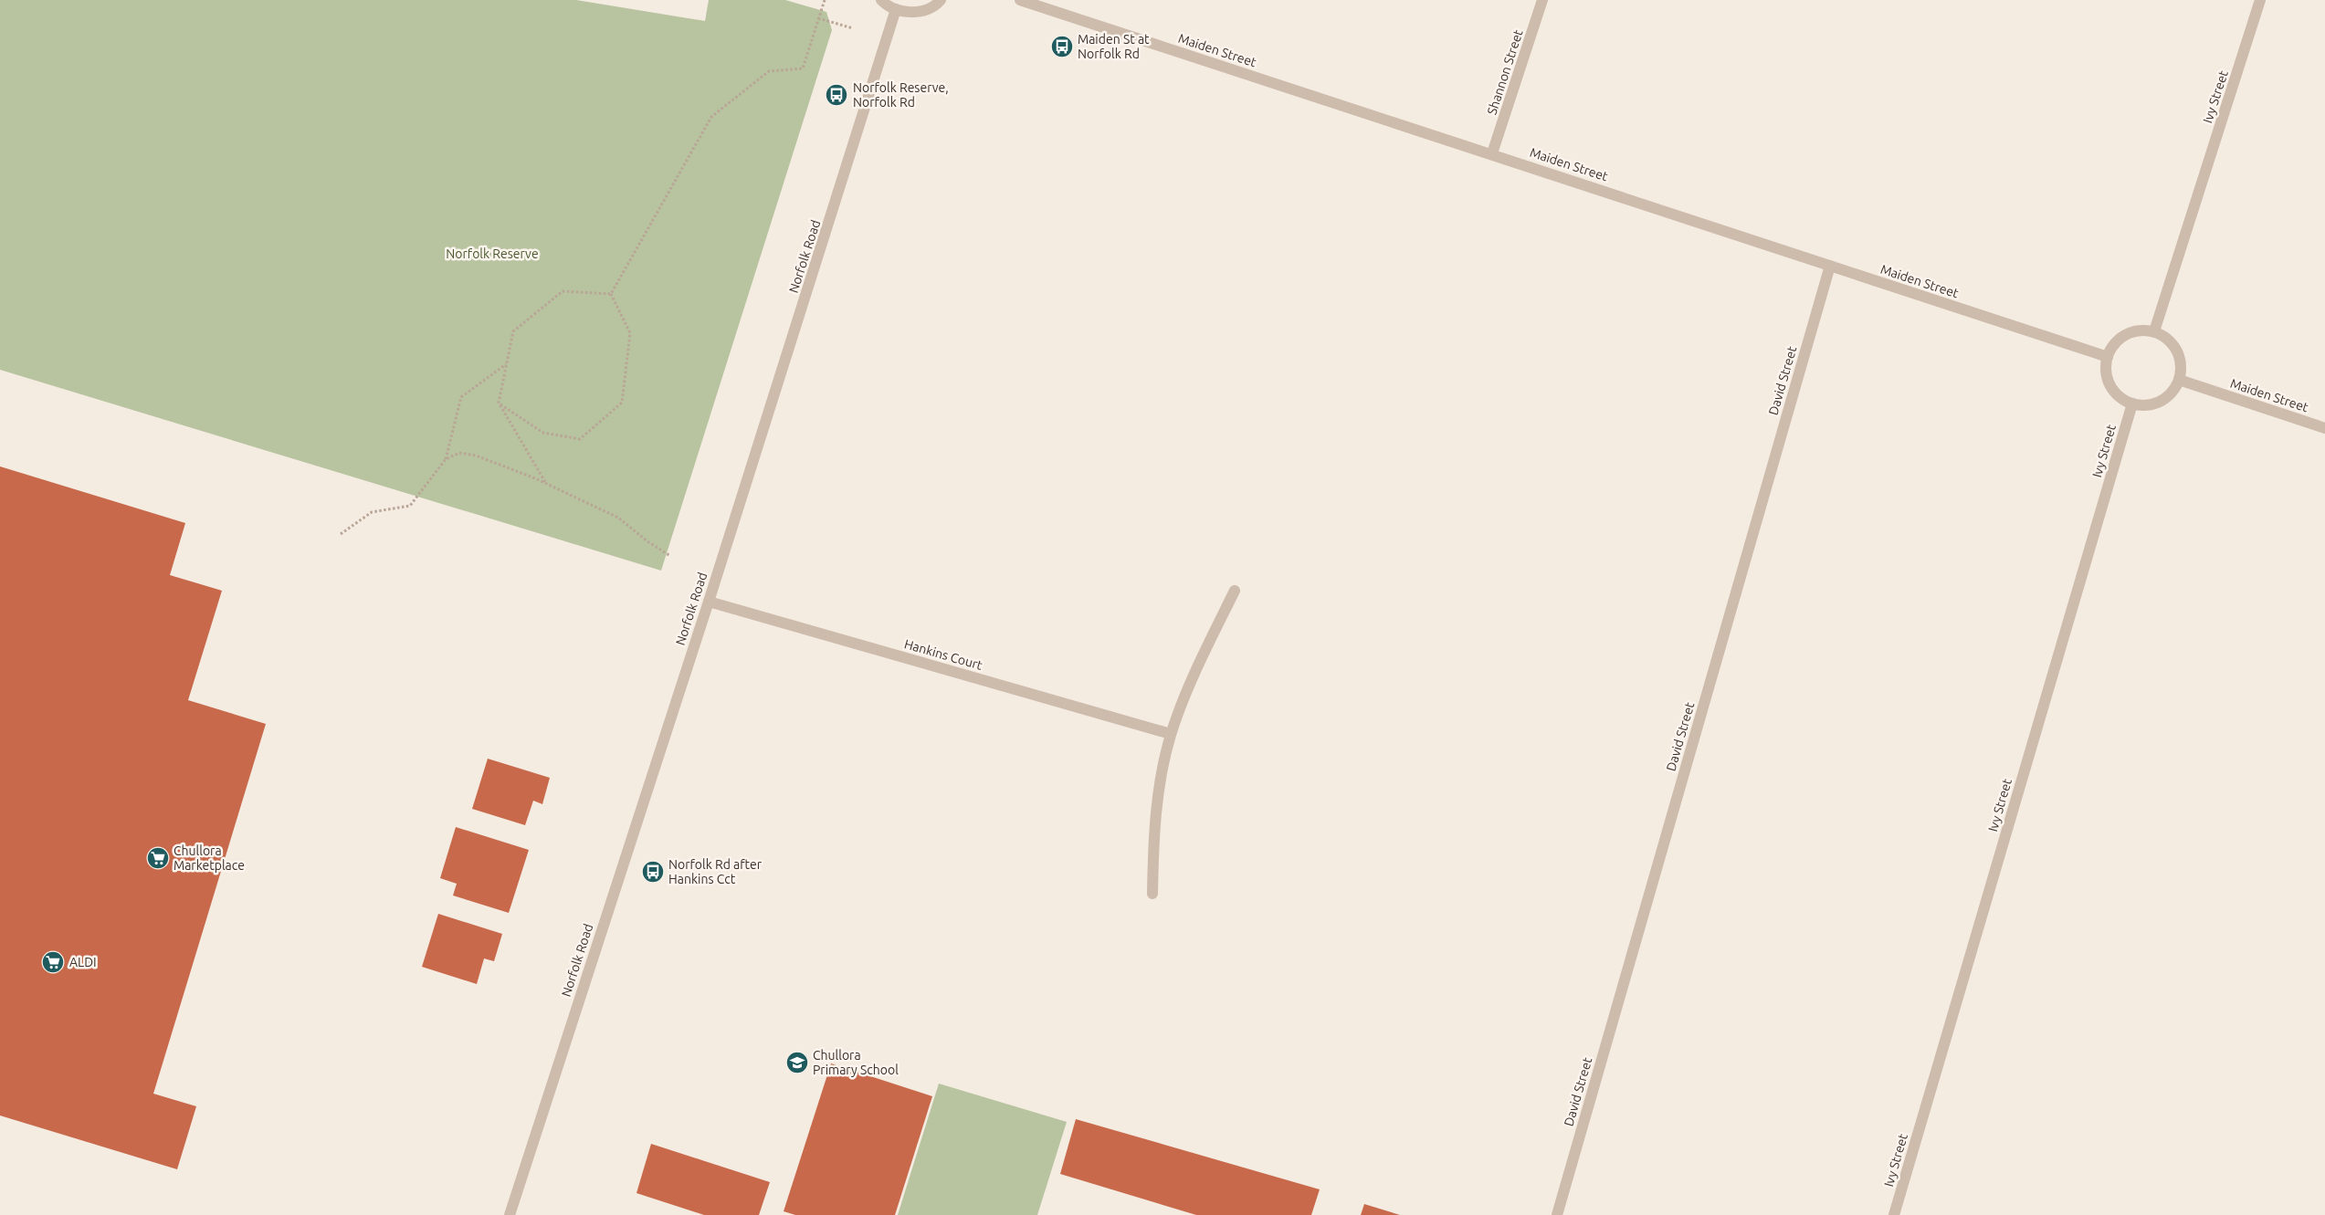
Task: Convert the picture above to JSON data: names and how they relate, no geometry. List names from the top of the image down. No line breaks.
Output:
{"streets":{"street":["Maiden Street","Shannon Street","Ivy Street","Norfolk Road","David Street","Hankins Court"]},"crossings":[["Maiden Street","Shannon Street"],["Maiden Street","Ivy Street"],["Maiden Street","David Street"],["Norfolk Road","Hankins Court"]],"parks":["Norfolk Reserve"],"places":{"bus stop":["Maiden St at Norfolk Rd","Norfolk Reserve, Norfolk Rd","Norfolk Rd after Hankins Cct"],"supermarket":["Chullora Marketplace","ALDI"],"school or university":["Chullora Primary School"]}}
